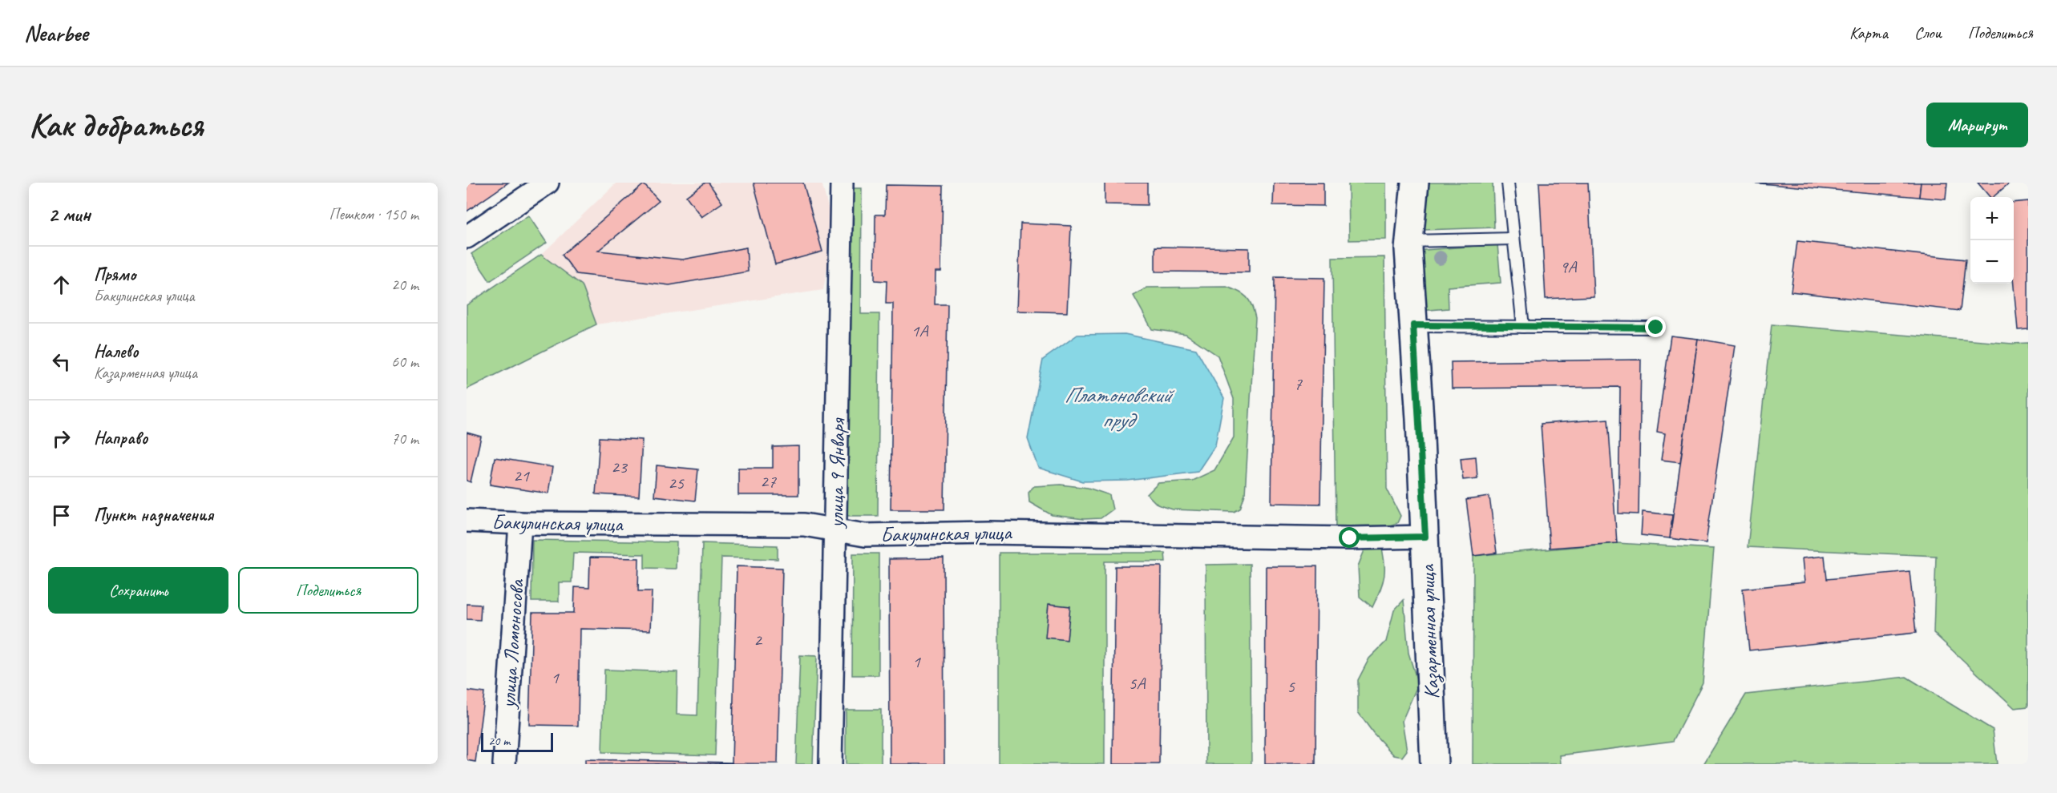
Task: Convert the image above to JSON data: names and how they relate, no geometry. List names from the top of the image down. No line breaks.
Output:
{"streets":{"street":["улица 9 Января","Бакулинская улица","Казарменная улица","улица Ломоносова"]},"crossings":[["улица 9 Января","Бакулинская улица"],["Бакулинская улица","Казарменная улица"],["Бакулинская улица","улица Ломоносова"]],"water":["Платоновский пруд"],"house_numbers":["9А","1А","7","23","21","27","25","2","1","1","5А","5"],"scale_bar":"20 m","page":{"header":"Nearbee","nav":["Карта","Слои","Поделиться"],"buttons":["Маршрут",["Сохранить","Поделиться"]],"title":"Как добраться","heading":["2 мин","Пешком · 150 m"],"map_buttons":["+","−"],"list":[["Прямо","Бакулинская улица","20 m"],["Налево","Казарменная улица","60 m"],["Направо","70 m"],"Пункт назначения"],"scale":"20 m"}}
